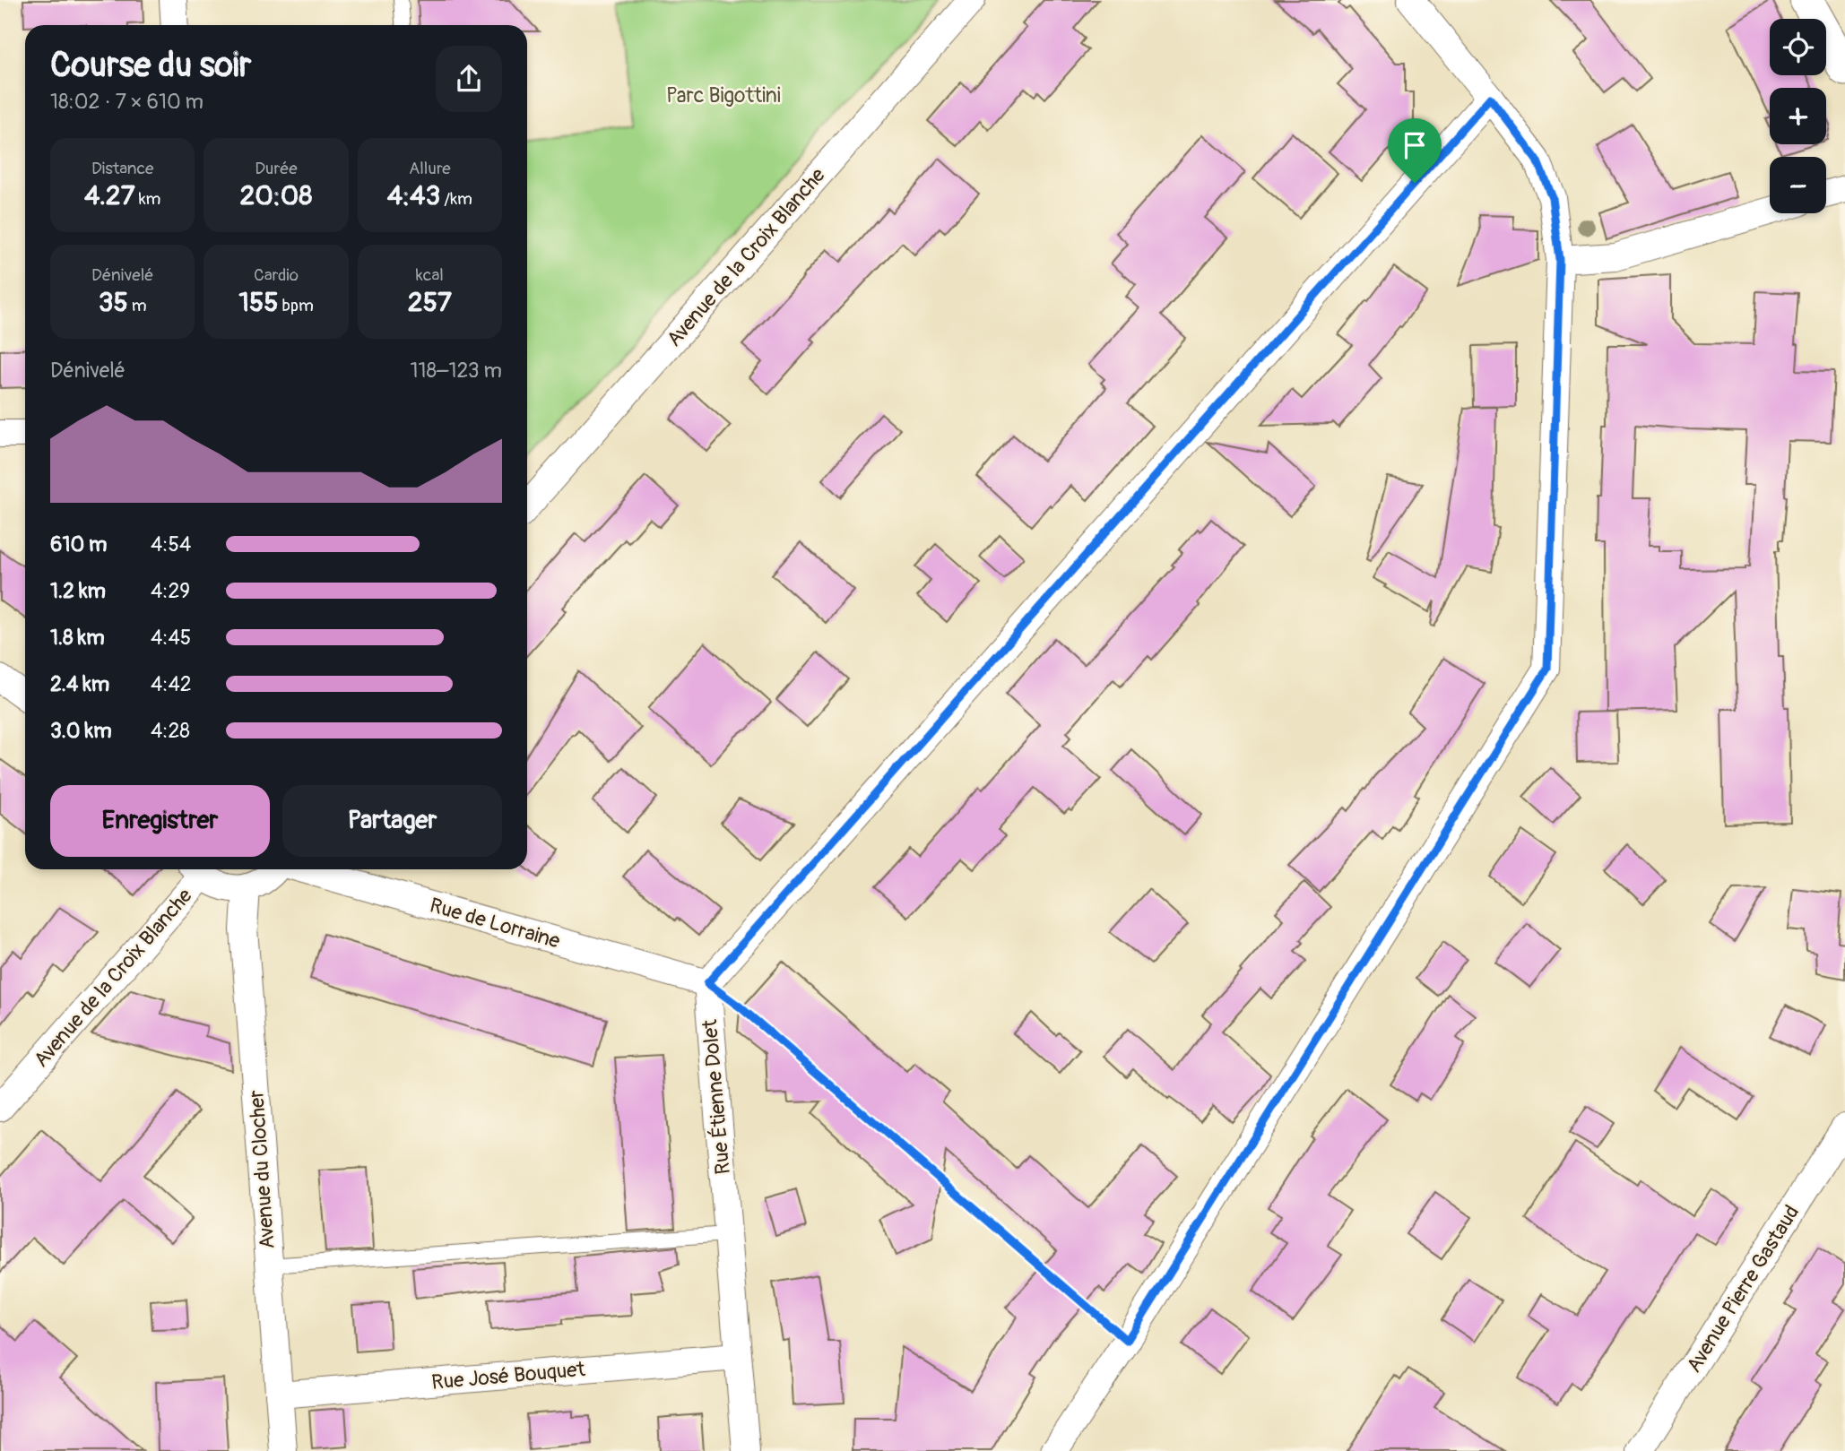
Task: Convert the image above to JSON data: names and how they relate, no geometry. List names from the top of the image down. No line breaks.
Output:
{"streets":{"street":["Avenue de la Croix Blanche","Rue de Lorraine","Rue Étienne Dolet","Avenue du Clocher","Avenue Pierre Gastaud","Rue José Bouquet"]},"crossings":[["Rue de Lorraine","Rue Étienne Dolet"],["Rue Étienne Dolet","Rue José Bouquet"],["Avenue du Clocher","Rue José Bouquet"]],"parks":["Parc Bigottini"],"page":{"map_buttons":["+","−"],"heading":["Course du soir","18:02 · 7 × 610 m"],"stats":[["Distance","4.27 km"],["Durée","20:08"],["Allure","4:43 /km"],["Dénivelé","35 m"],["Cardio","155 bpm"],["kcal","257"]],"chart":["Dénivelé","118–123 m"],"list":[{"name":"610 m","note":"4:54"},{"name":"1.2 km","note":"4:29"},{"name":"1.8 km","note":"4:45"},{"name":"2.4 km","note":"4:42"},{"name":"3.0 km","note":"4:28"}],"buttons":["Enregistrer","Partager"]}}
